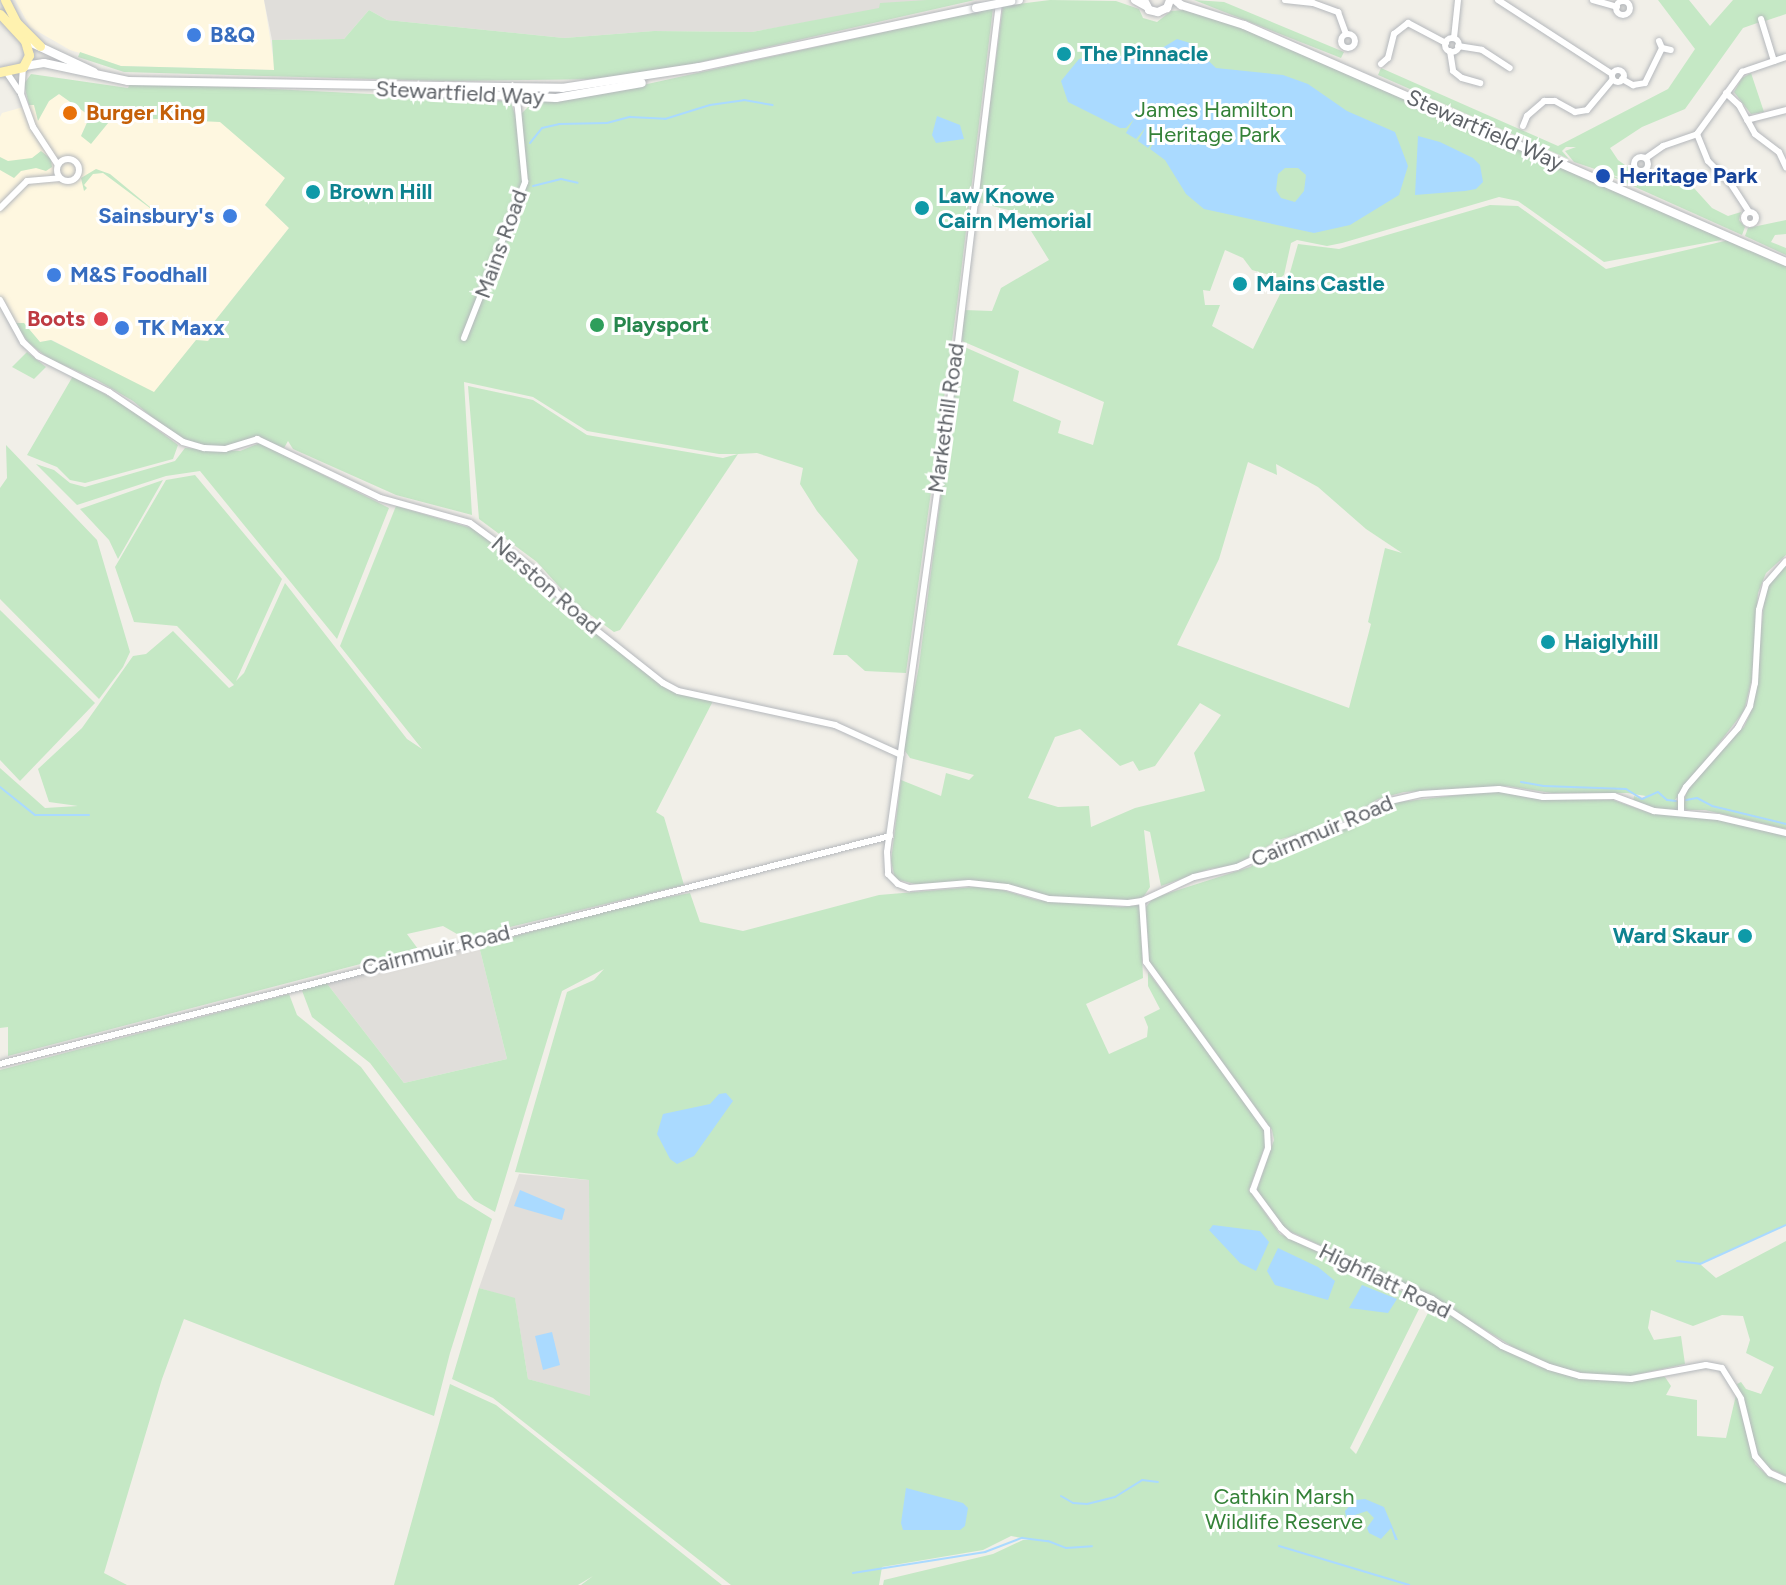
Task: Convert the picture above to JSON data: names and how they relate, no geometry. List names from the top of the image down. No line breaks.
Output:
{"streets":{"street":["Stewartfield Way","Mains Road","Markethill Road","Nerston Road","Cairnmuir Road","Highflatt Road"]},"crossings":[["Stewartfield Way","Mains Road"],["Markethill Road","Nerston Road"],["Markethill Road","Cairnmuir Road"],["Cairnmuir Road","Highflatt Road"]],"parks":["James Hamilton Heritage Park","Cathkin Marsh Wildlife Reserve"],"places":["B&Q","The Pinnacle","Burger King","Heritage Park","Brown Hill","Law Knowe Cairn Memorial","Sainsbury's","M&S Foodhall","Mains Castle","Boots","Playsport","TK Maxx","Haiglyhill","Ward Skaur"]}
